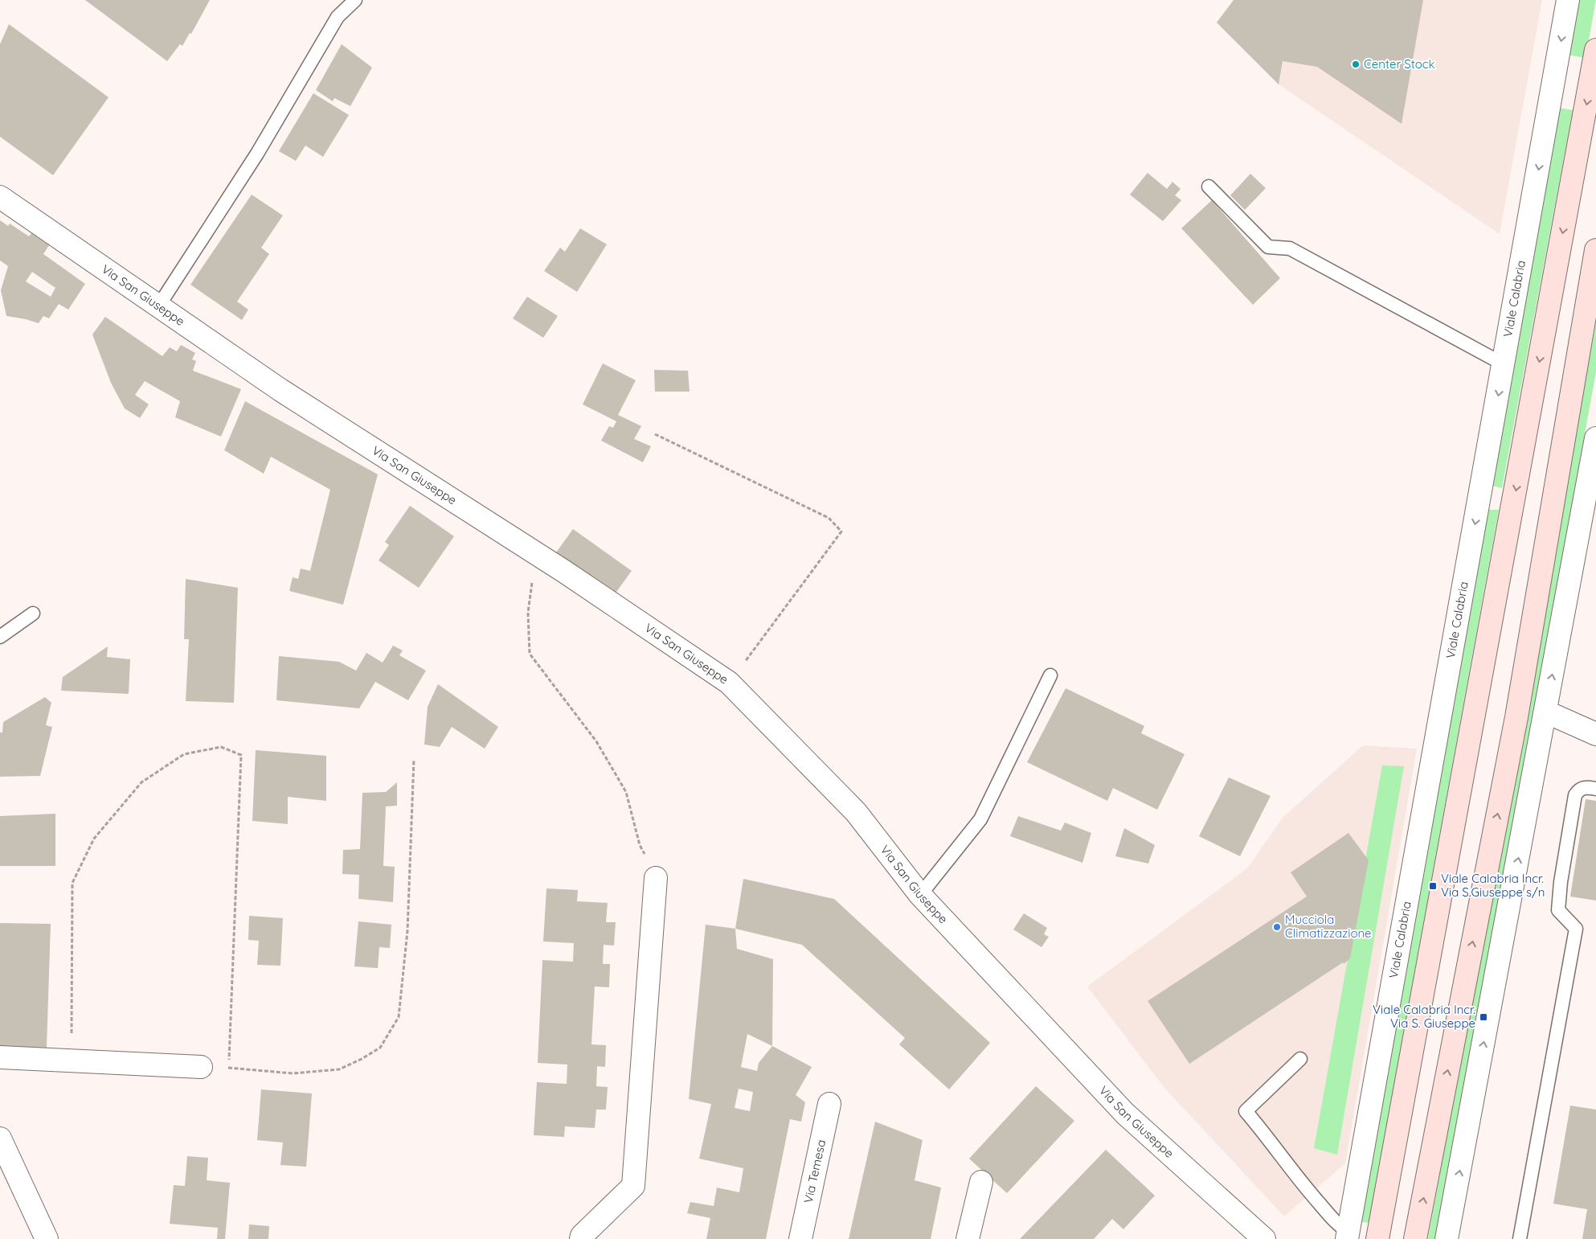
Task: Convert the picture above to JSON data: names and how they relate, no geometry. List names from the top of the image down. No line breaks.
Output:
{"streets":{"street":["Via San Giuseppe","Viale Calabria","Via Temesa"]},"places":{"other":["Center Stock","Mucciola Climatizzazione"],"transit":["Viale Calabria Incr. Via S.Giuseppe s/n","Viale Calabria Incr. Via S. Giuseppe"]}}
